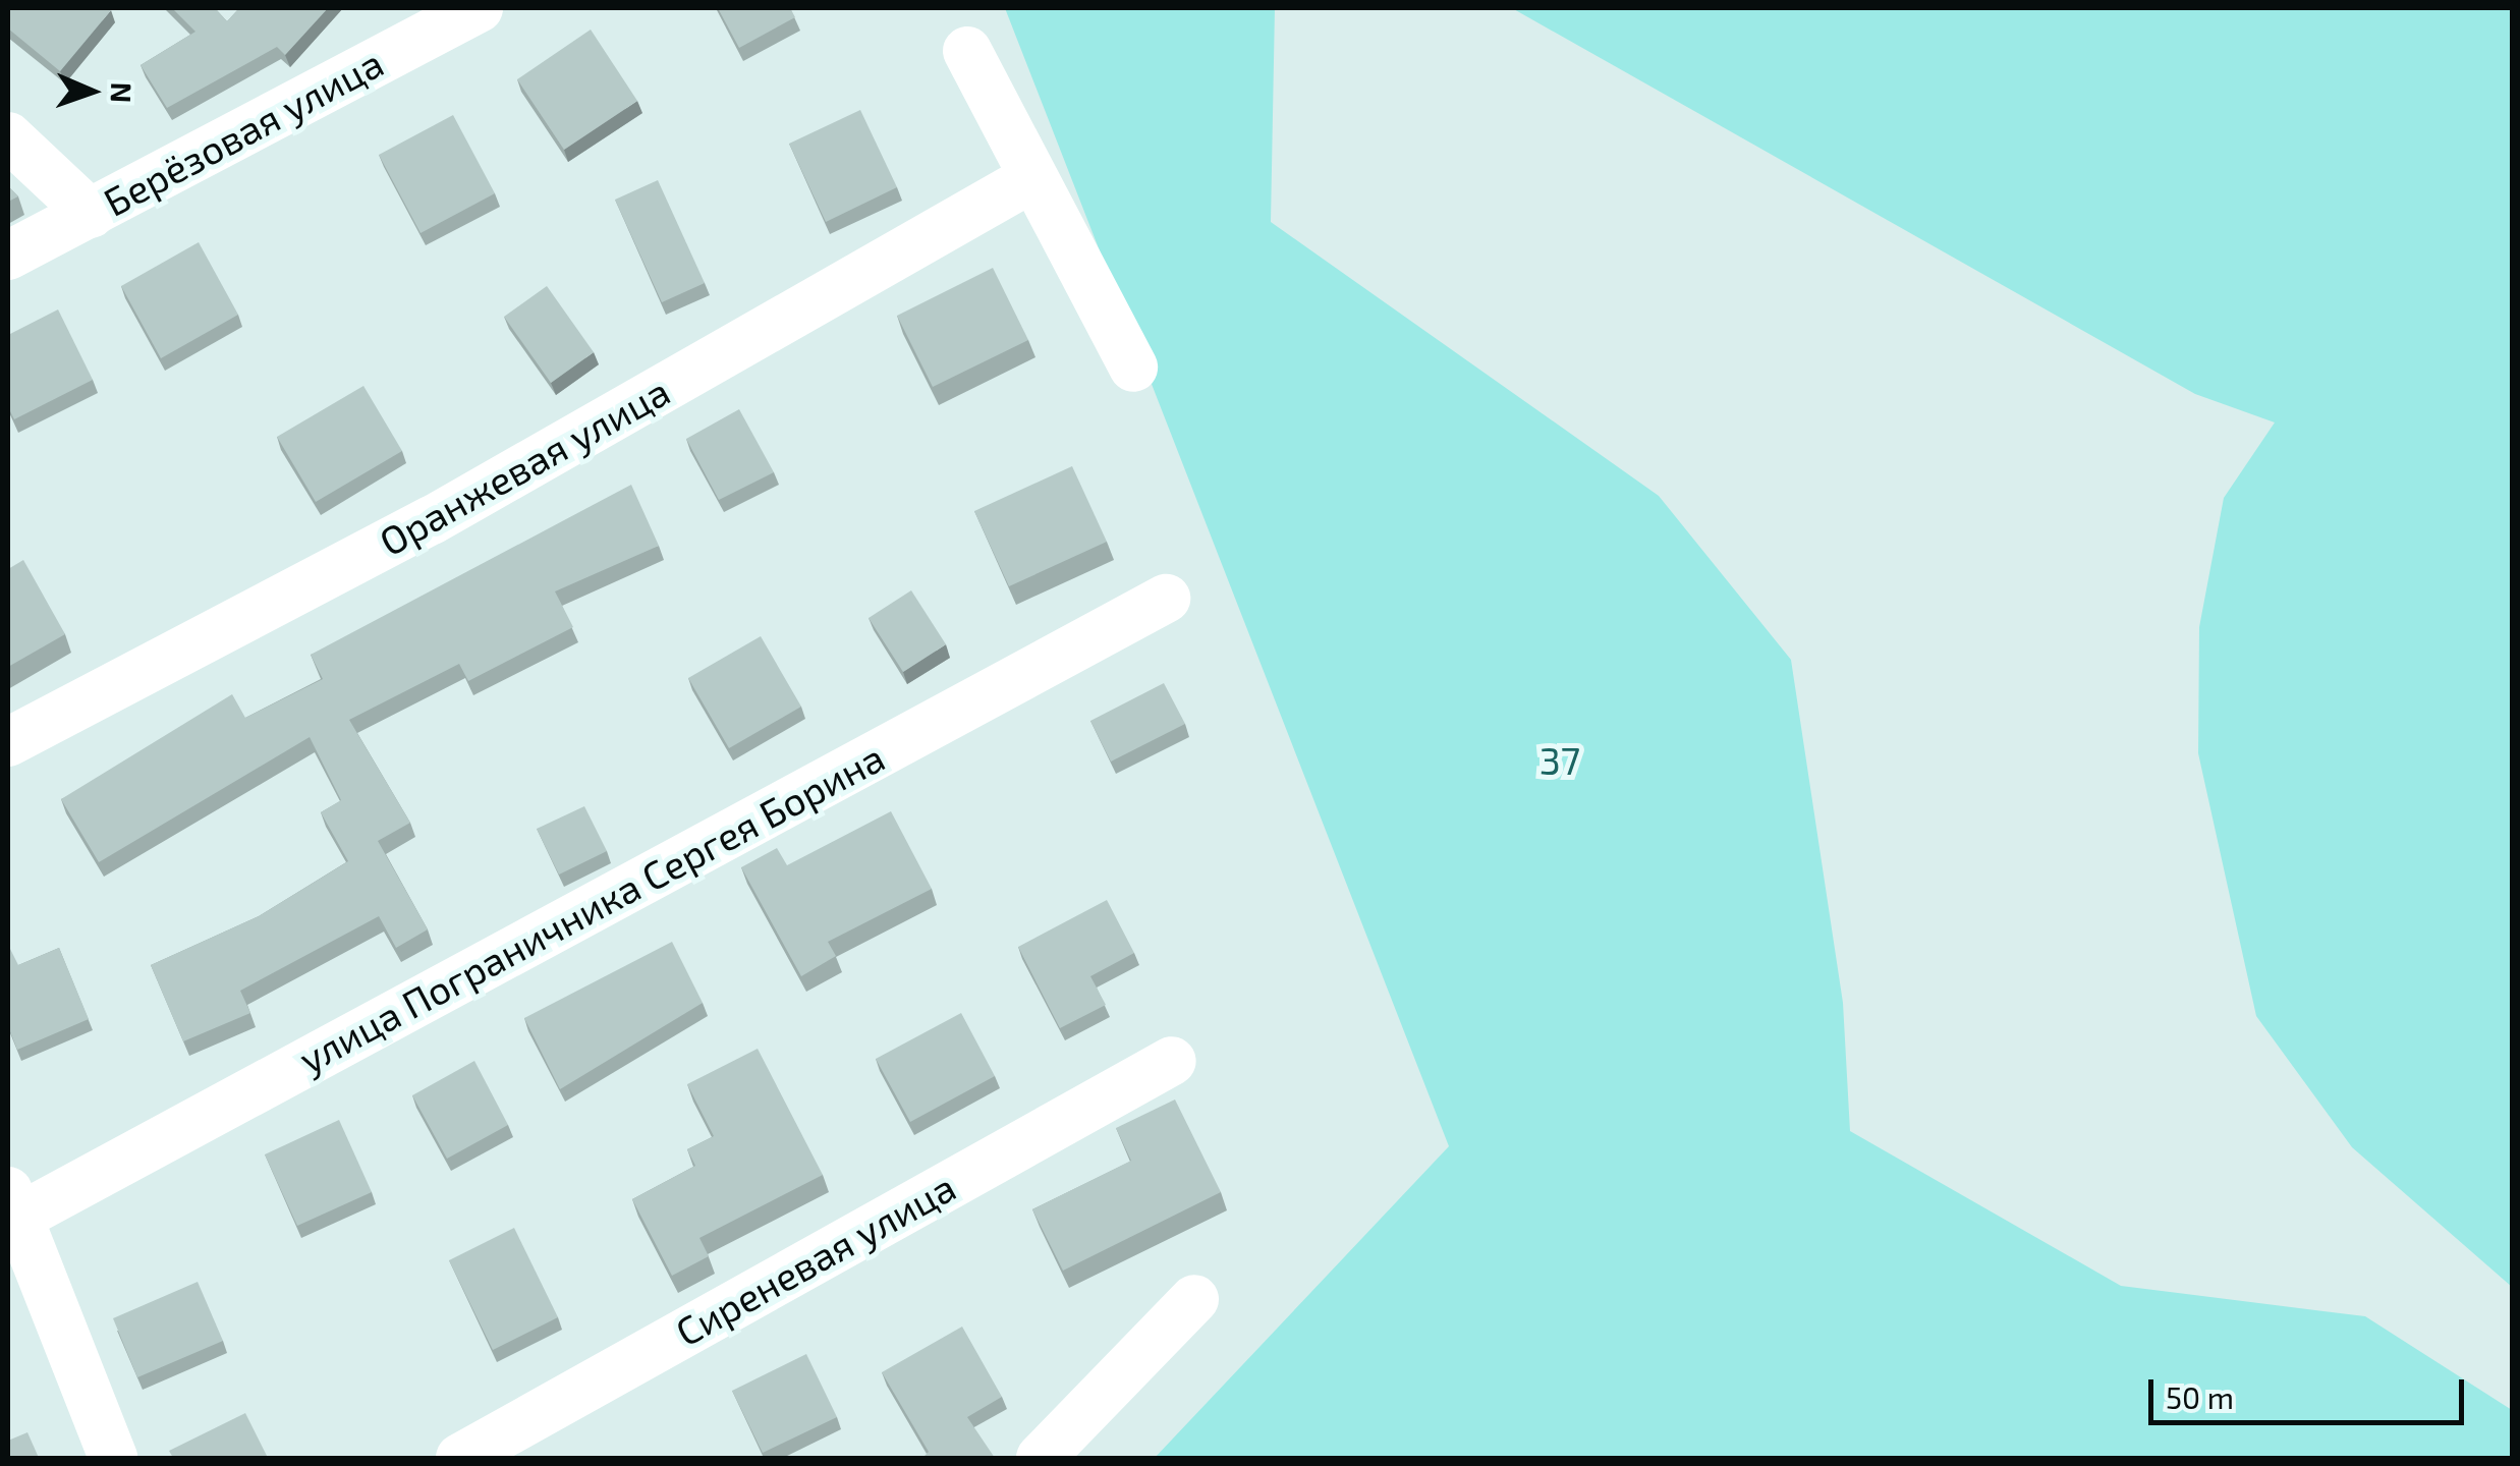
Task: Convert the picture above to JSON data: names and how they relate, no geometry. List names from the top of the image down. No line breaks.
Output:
{"streets":{"street":["Берёзовая улица","Оранжевая улица","улица Пограничника Сергея Борина","Сиреневая улица"]},"parks":["37"],"scale_bar":"50 m","north":"right"}
